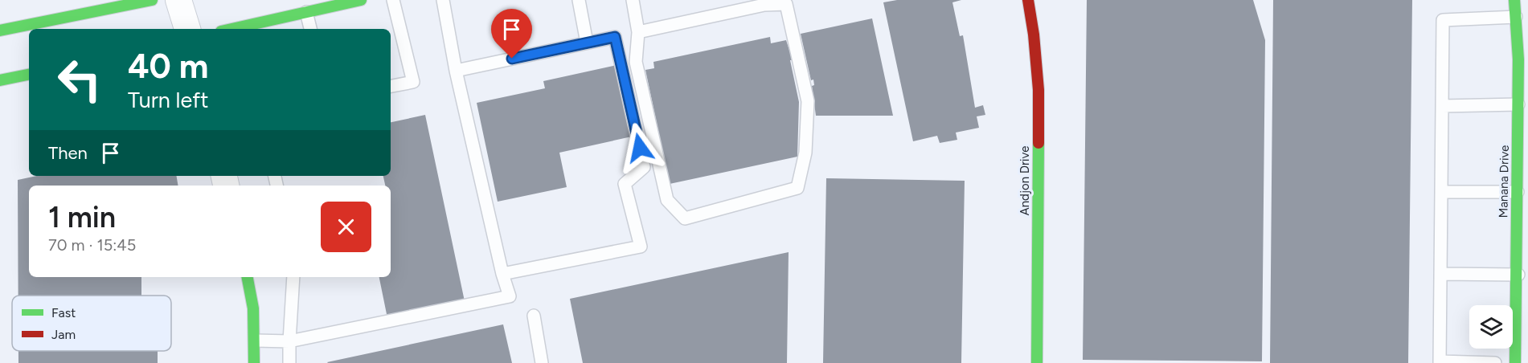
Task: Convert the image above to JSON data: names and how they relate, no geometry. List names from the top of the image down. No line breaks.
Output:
{"streets":{"street":["Andjon Drive","Manana Drive"]},"legend":["Fast","Jam"],"page":{"turn":["40 m","Turn left"],"then":"Then","heading":["1 min","70 m · 15:45"]}}
